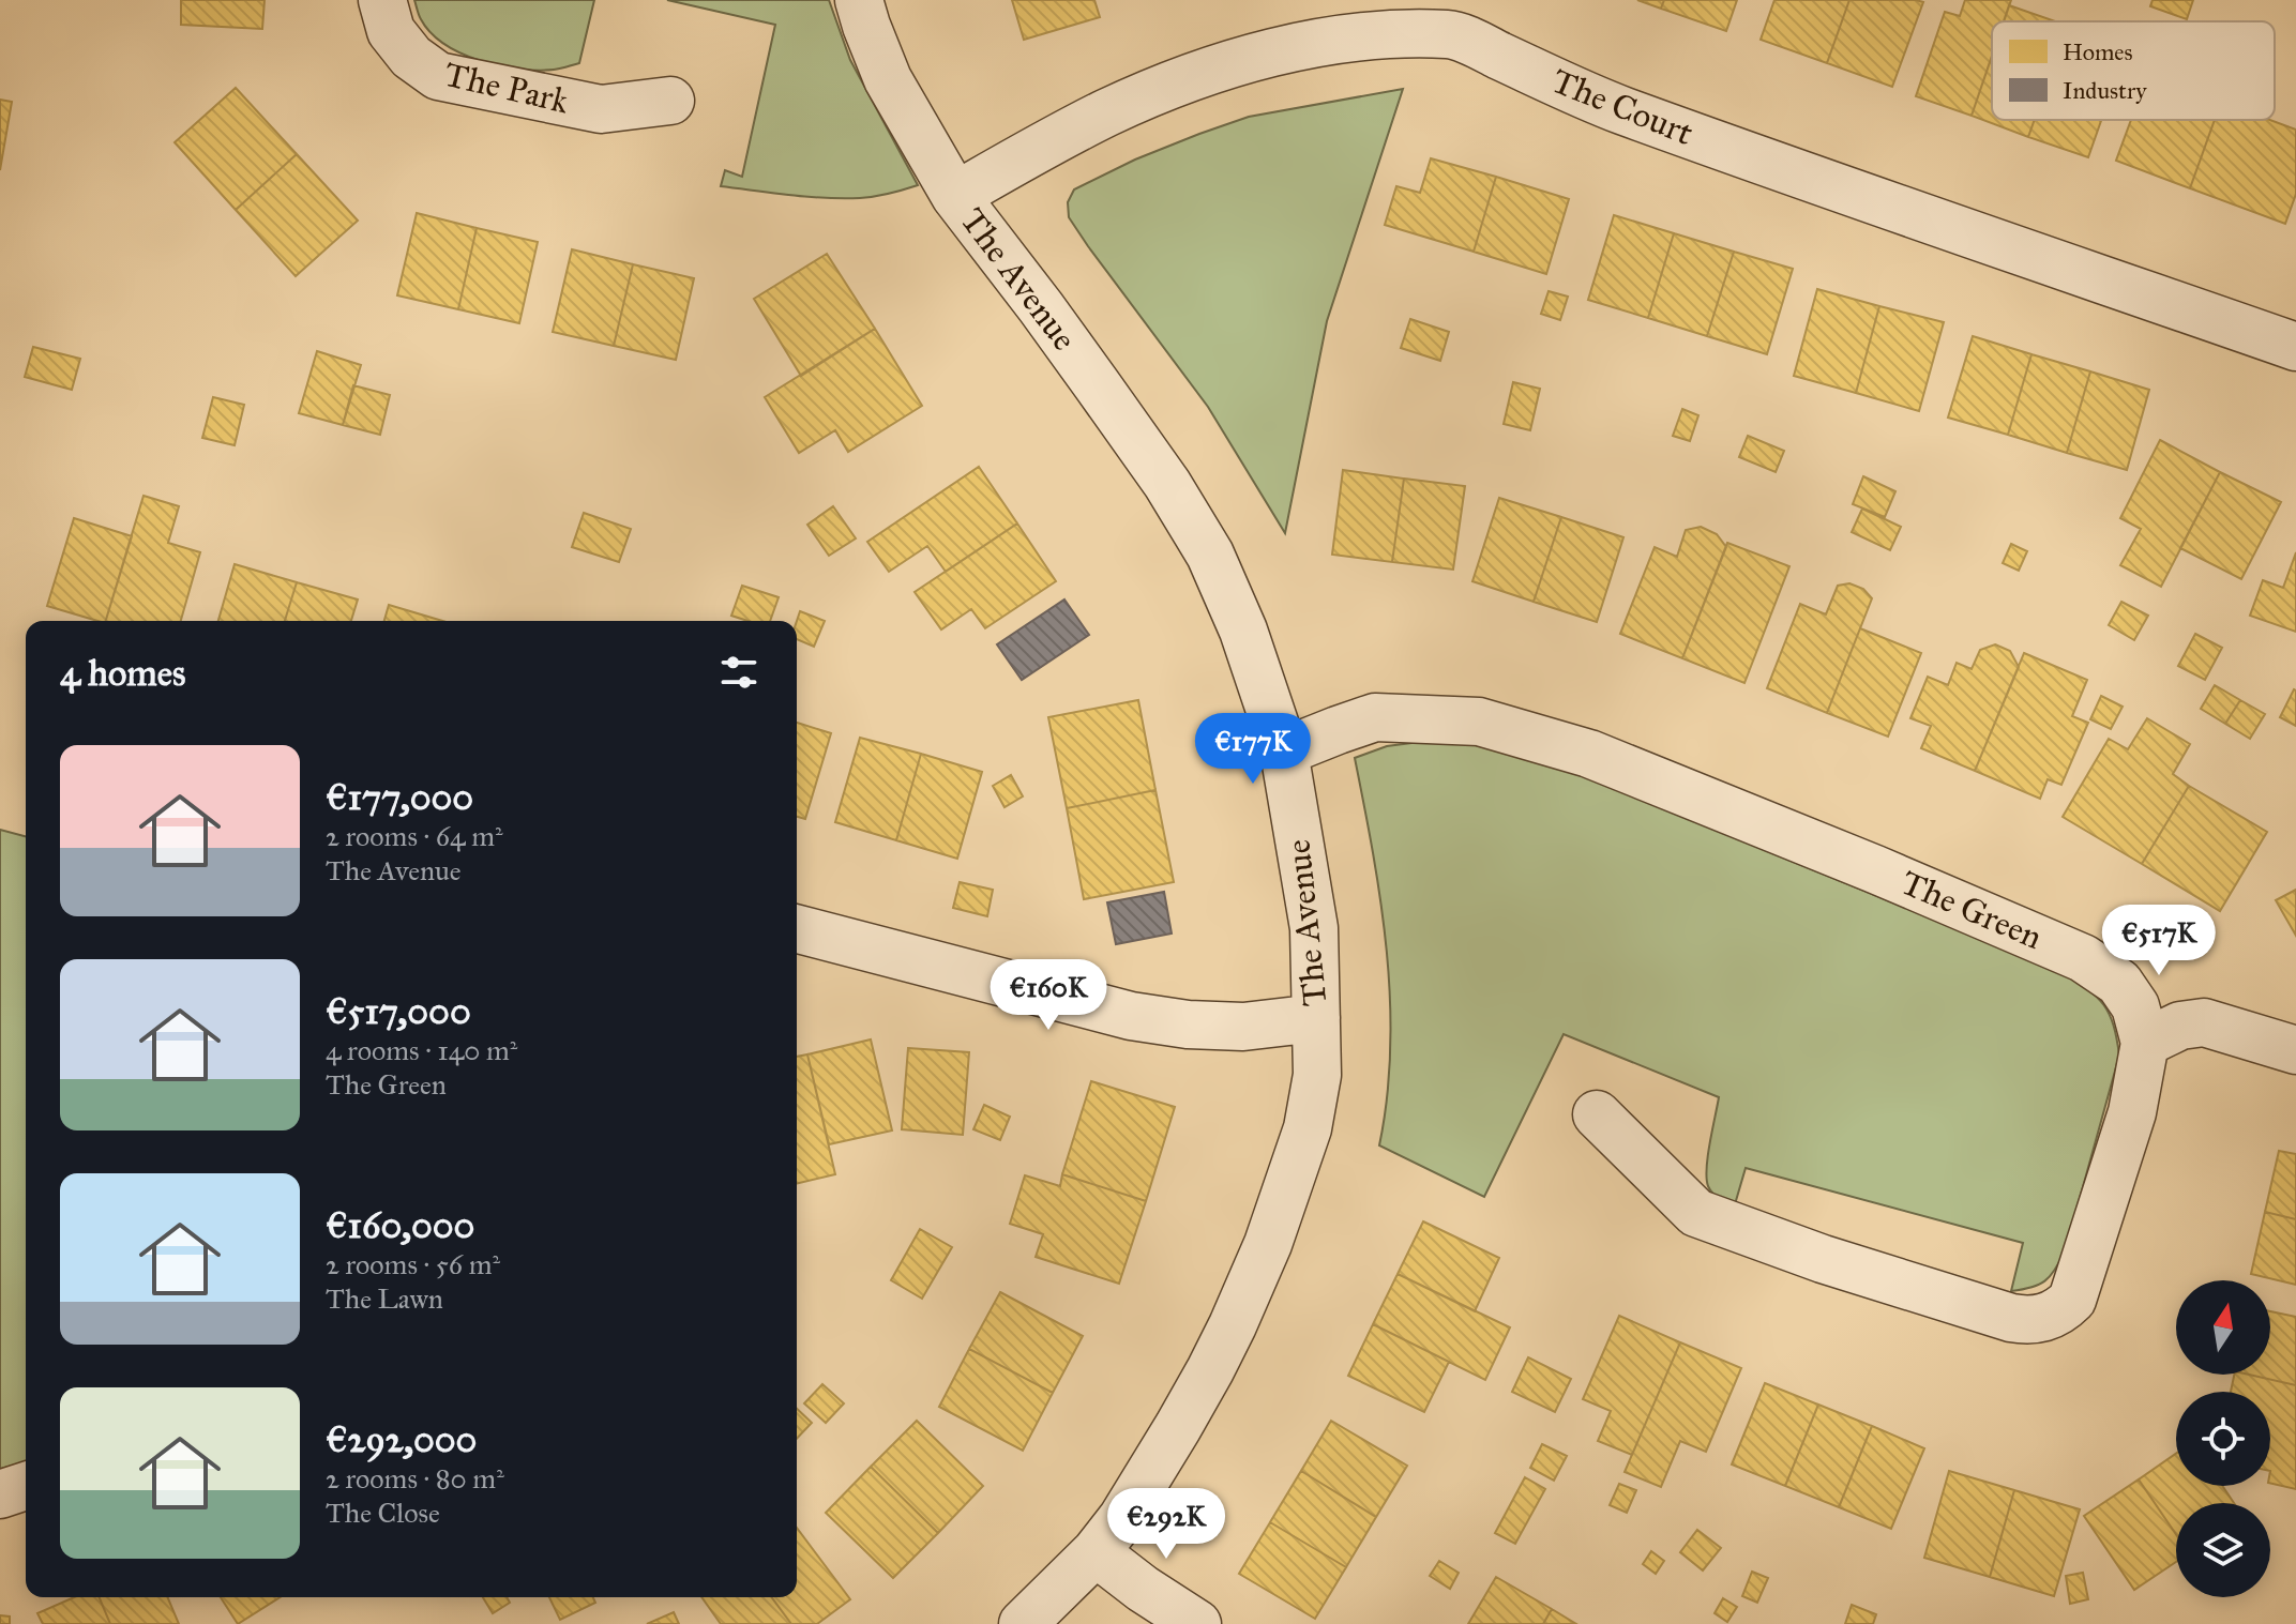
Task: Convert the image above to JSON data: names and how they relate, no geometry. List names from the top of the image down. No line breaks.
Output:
{"streets":{"street":["The Park","The Court","The Avenue","The Green"]},"crossings":[["The Court","The Avenue"],["The Avenue","The Green"]],"legend":["Homes","Industry"],"north":"top","page":{"heading":"4 homes","price":["€177K","€517K","€160K","€292K"],"list":[{"name":"€177,000","note":"2 rooms · 64 m² · The Avenue"},{"name":"€517,000","note":"4 rooms · 140 m² · The Green"},{"name":"€160,000","note":"2 rooms · 56 m² · The Lawn"},{"name":"€292,000","note":"2 rooms · 80 m² · The Close"}]}}
